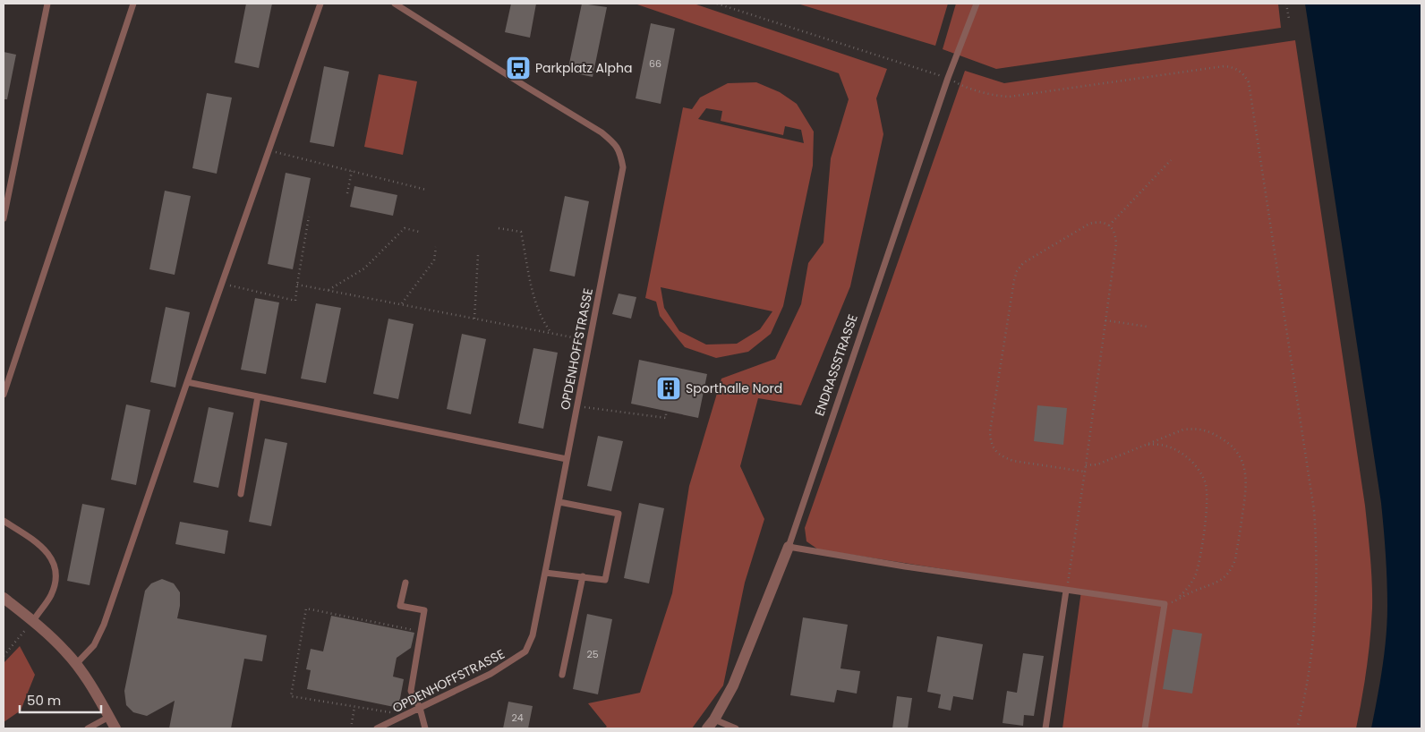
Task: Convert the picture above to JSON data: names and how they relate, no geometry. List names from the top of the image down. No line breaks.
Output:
{"streets":{"street":["ENDRASSSTRASSE"],"lane":["OPDENHOFFSTRASSE"]},"places":{"bus stop":["Parkplatz Alpha"],"building":["Sporthalle Nord"]},"house_numbers":["66","25","24"],"scale_bar":"50 m"}
